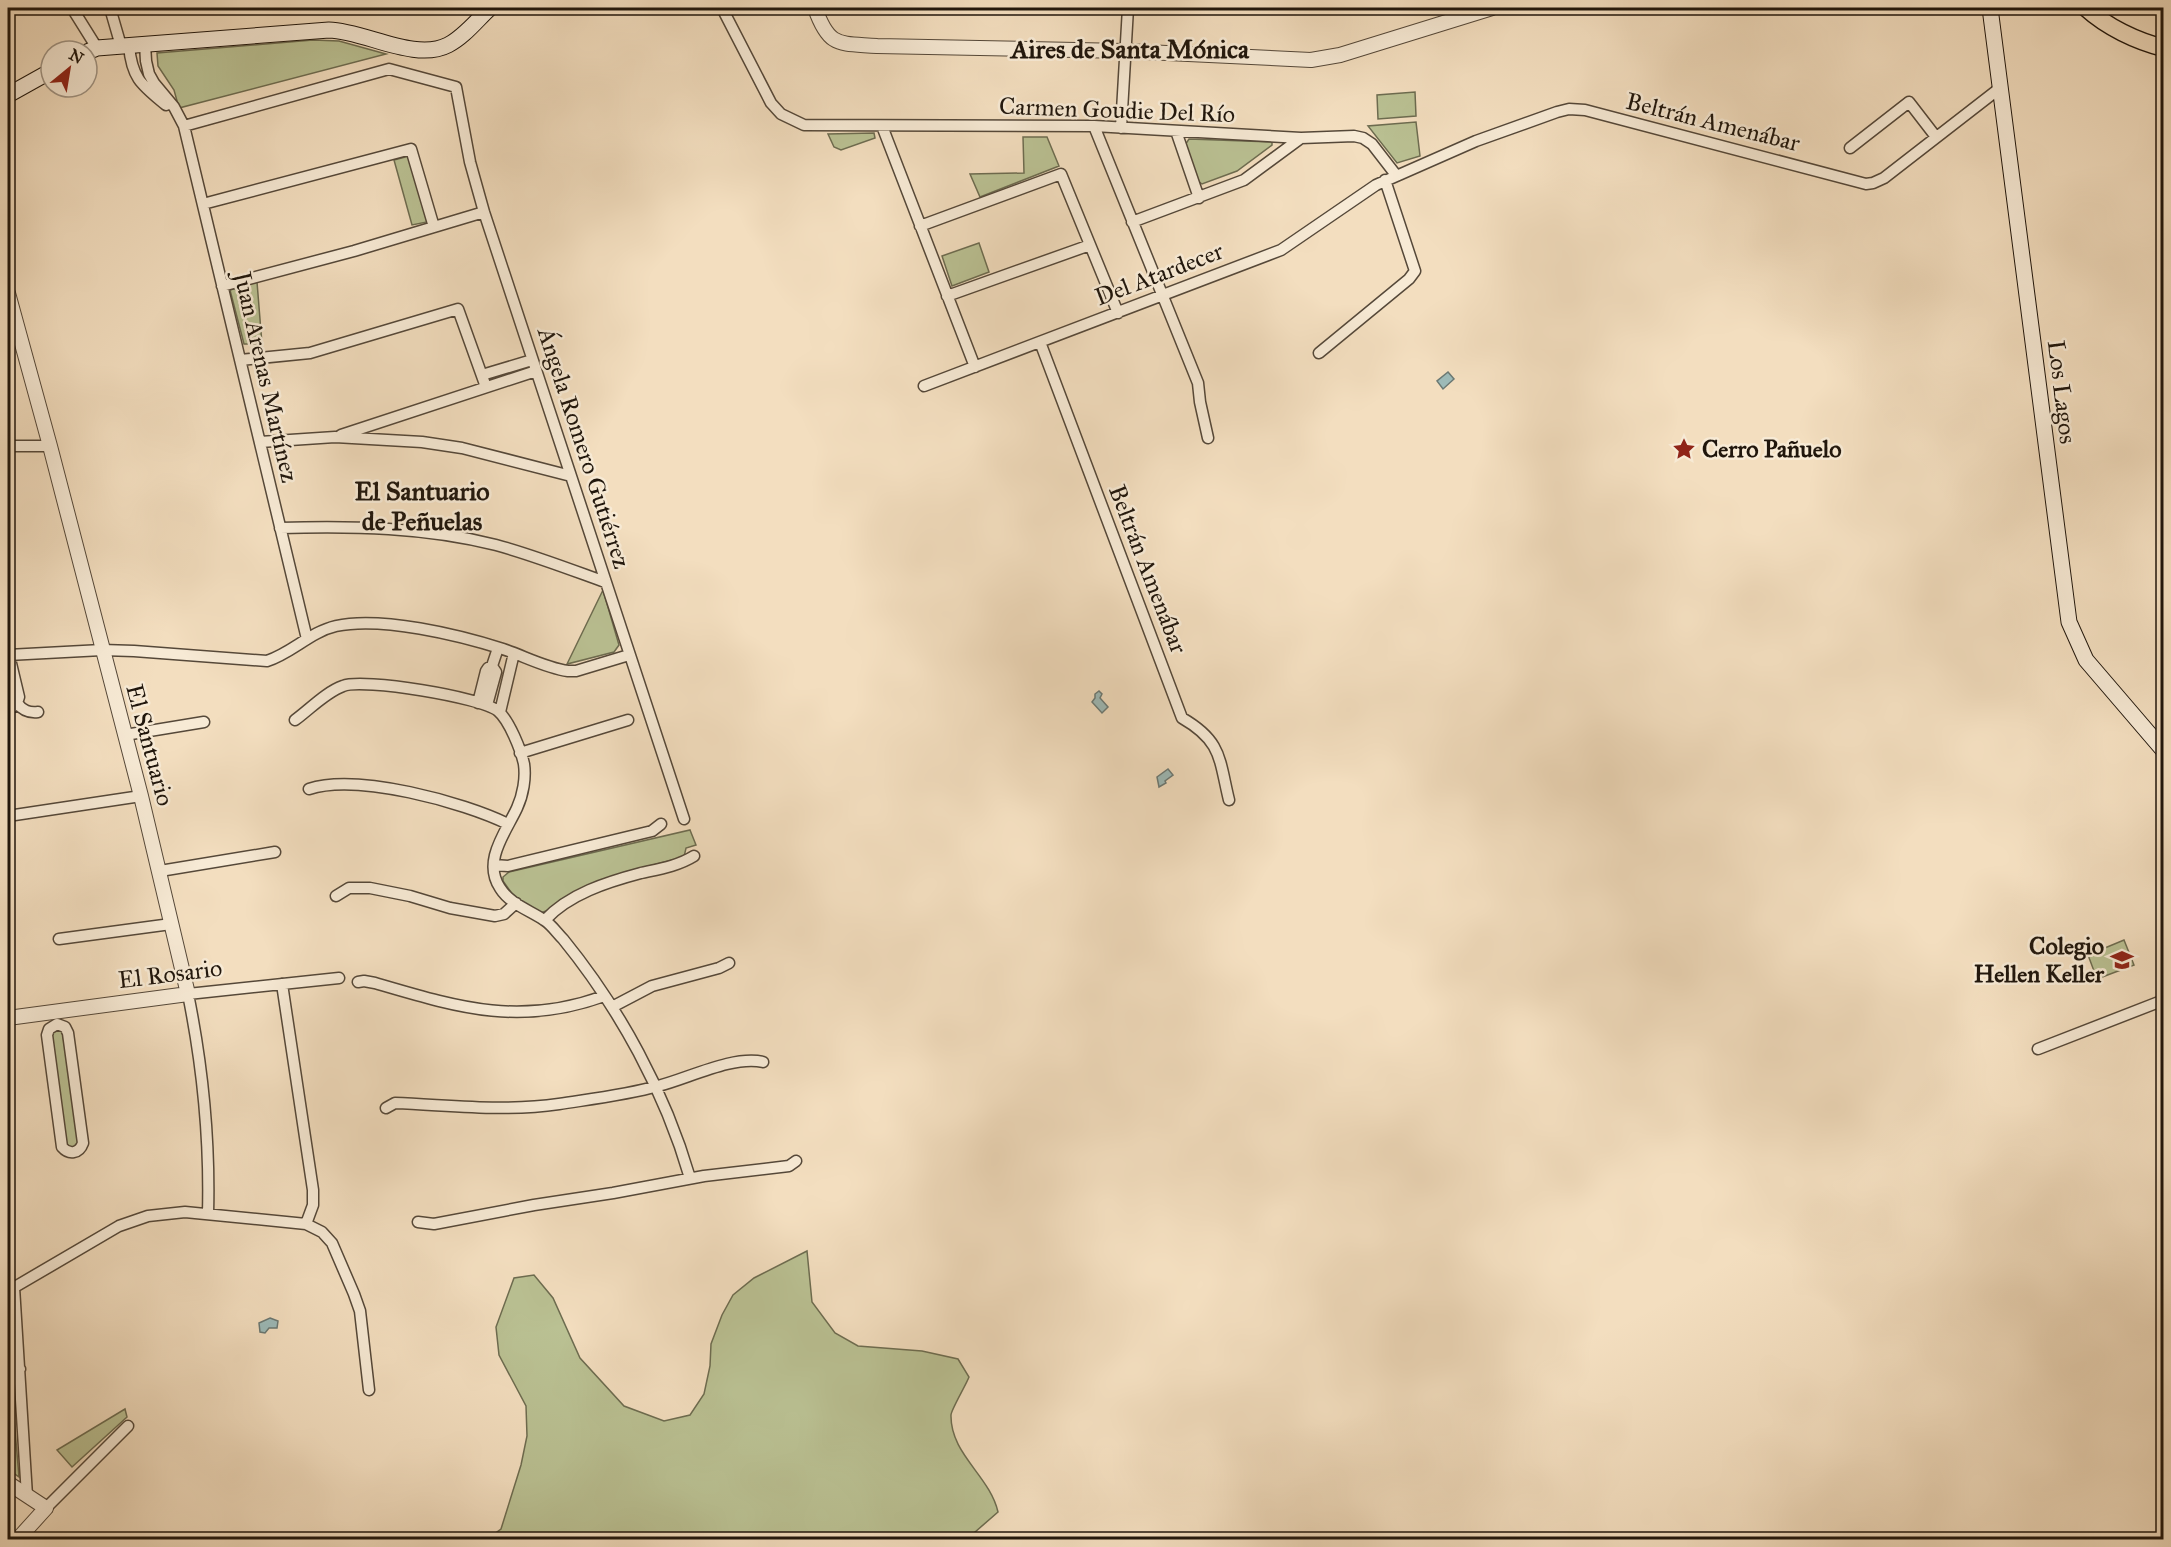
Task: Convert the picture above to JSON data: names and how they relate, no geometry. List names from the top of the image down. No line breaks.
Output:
{"streets":{"main road":["Los Lagos"],"street":["Carmen Goudie Del Río","Beltrán Amenábar","Del Atardecer","Juan Arenas Martínez","Ángela Romero Gutiérrez","El Santuario","El Rosario"]},"crossings":[["Carmen Goudie Del Río","Beltrán Amenábar"],["Carmen Goudie Del Río","Del Atardecer"],["Beltrán Amenábar","Del Atardecer"],["Beltrán Amenábar","Los Lagos"],["Juan Arenas Martínez","Ángela Romero Gutiérrez"],["El Santuario","El Rosario"]],"districts":["Aires de Santa Mónica","El Santuario de Peñuelas"],"places":{"place":["Cerro Pañuelo"],"school or university":["Colegio Hellen Keller"]},"north":"top right"}
